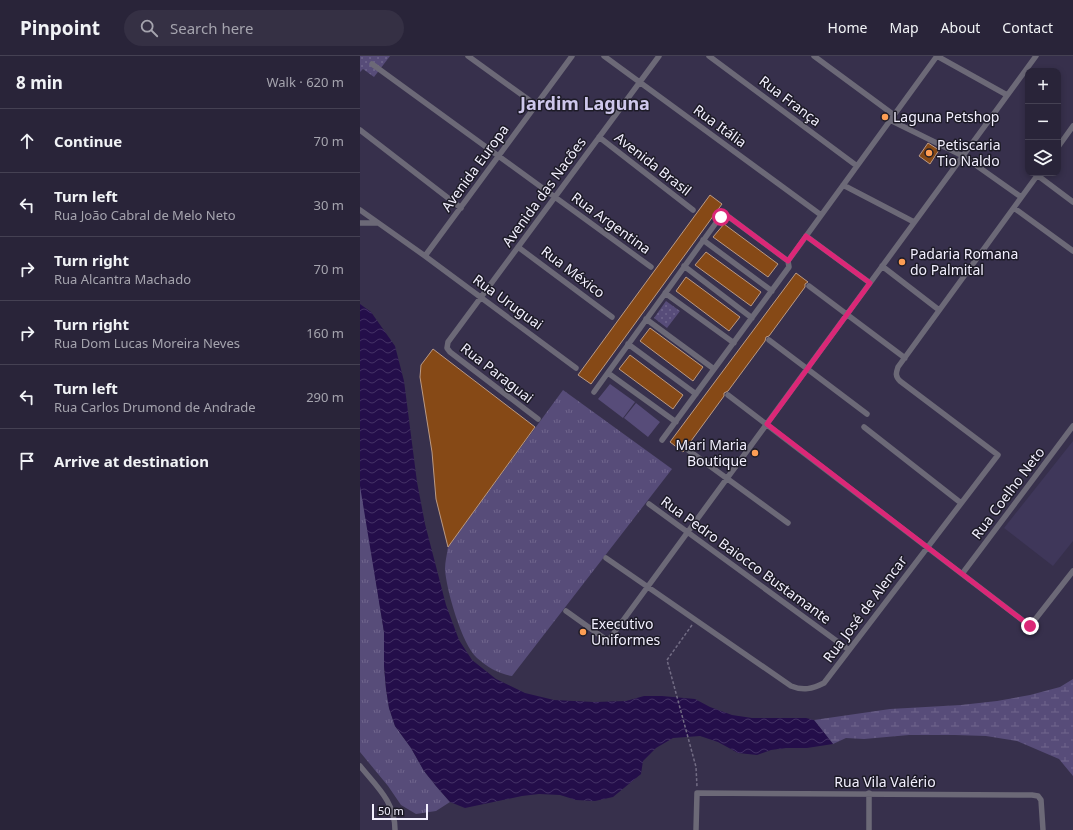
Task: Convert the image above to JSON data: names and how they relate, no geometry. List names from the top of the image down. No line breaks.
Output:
{"streets":{"street":["Rua França","Rua Itália","Avenida Brasil","Avenida Europa","Avenida das Nacões","Rua Argentina","Rua México","Rua Uruguai","Rua Paraguai","Rua Coelho Neto","Rua Pedro Baiocco Bustamante","Rua José de Alencar","Rua Vila Valério"]},"crossings":[["Rua Itália","Avenida das Nacões"],["Avenida Brasil","Avenida das Nacões"],["Avenida Europa","Rua Argentina"],["Avenida Europa","Rua Uruguai"],["Avenida das Nacões","Rua Argentina"],["Avenida das Nacões","Rua México"],["Avenida das Nacões","Rua Uruguai"],["Avenida das Nacões","Rua Paraguai"],["Rua Pedro Baiocco Bustamante","Rua José de Alencar"]],"districts":["Jardim Laguna"],"places":["Laguna Petshop","Petiscaria Tio Naldo","Padaria Romana do Palmital","Mari Maria Boutique","Executivo Uniformes"],"scale_bar":"50 m","page":{"header":"Pinpoint","search":"Search here","nav":["Home","Map","About","Contact"],"heading":["8 min","Walk · 620 m"],"map_buttons":["+","−"],"list":[["Continue","70 m"],["Turn left","Rua João Cabral de Melo Neto","30 m"],["Turn right","Rua Alcantra Machado","70 m"],["Turn right","Rua Dom Lucas Moreira Neves","160 m"],["Turn left","Rua Carlos Drumond de Andrade","290 m"],"Arrive at destination"],"scale":"50 m"}}
